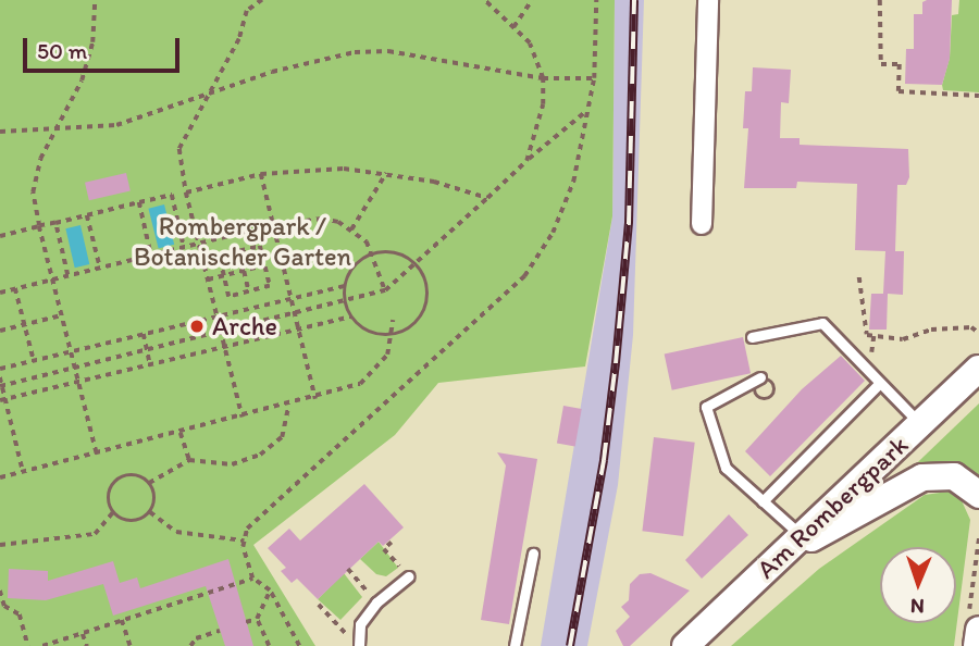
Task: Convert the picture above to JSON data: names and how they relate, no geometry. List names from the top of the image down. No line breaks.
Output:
{"streets":{"main road":["Am Rombergpark"]},"parks":["Rombergpark / Botanischer Garten"],"places":["Arche"],"scale_bar":"50 m","north":"bottom"}
